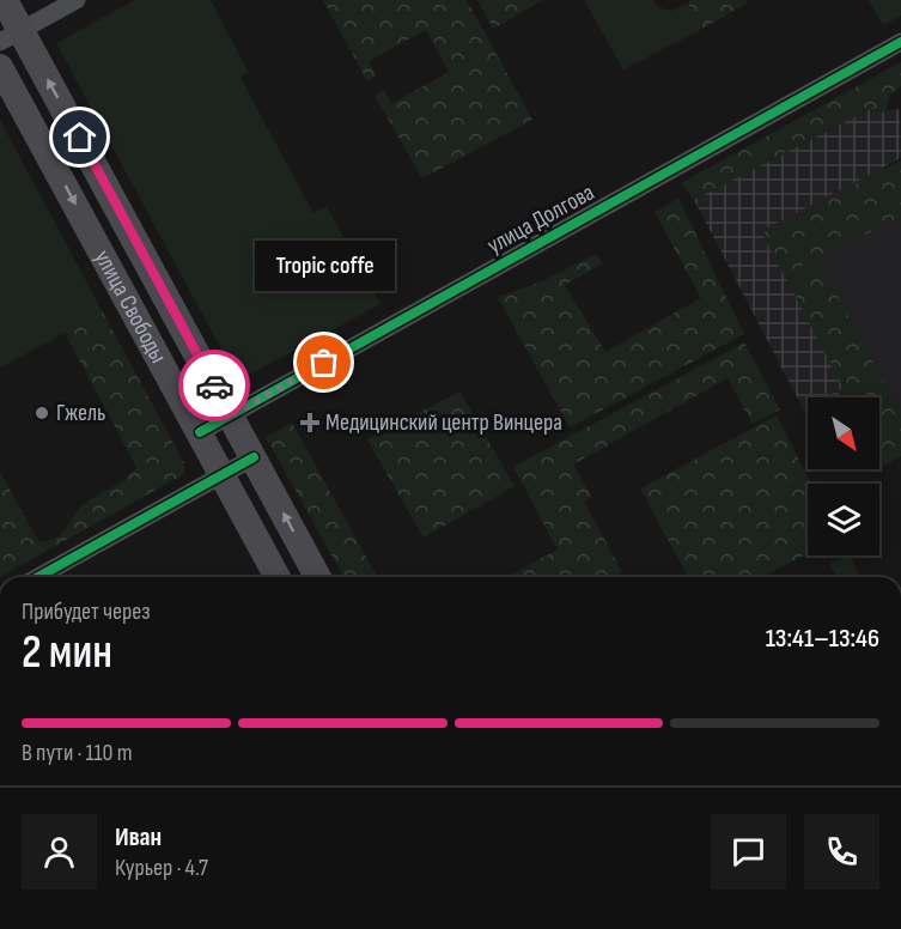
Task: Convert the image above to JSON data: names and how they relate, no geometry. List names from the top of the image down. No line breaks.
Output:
{"streets":{"main road":["улица Свободы"],"street":["улица Долгова"]},"crossings":[["улица Долгова","улица Свободы"]],"places":{"other":["Tropic coffe","Гжель"],"health":["Медицинский центр Винцера"]},"north":"bottom right","page":{"bubble":"Tropic coffe","heading":["2 мин","Прибудет через","13:41–13:46"],"panel":["Иван","Курьер · 4.7"],"bar":"В пути · 110 m"}}
